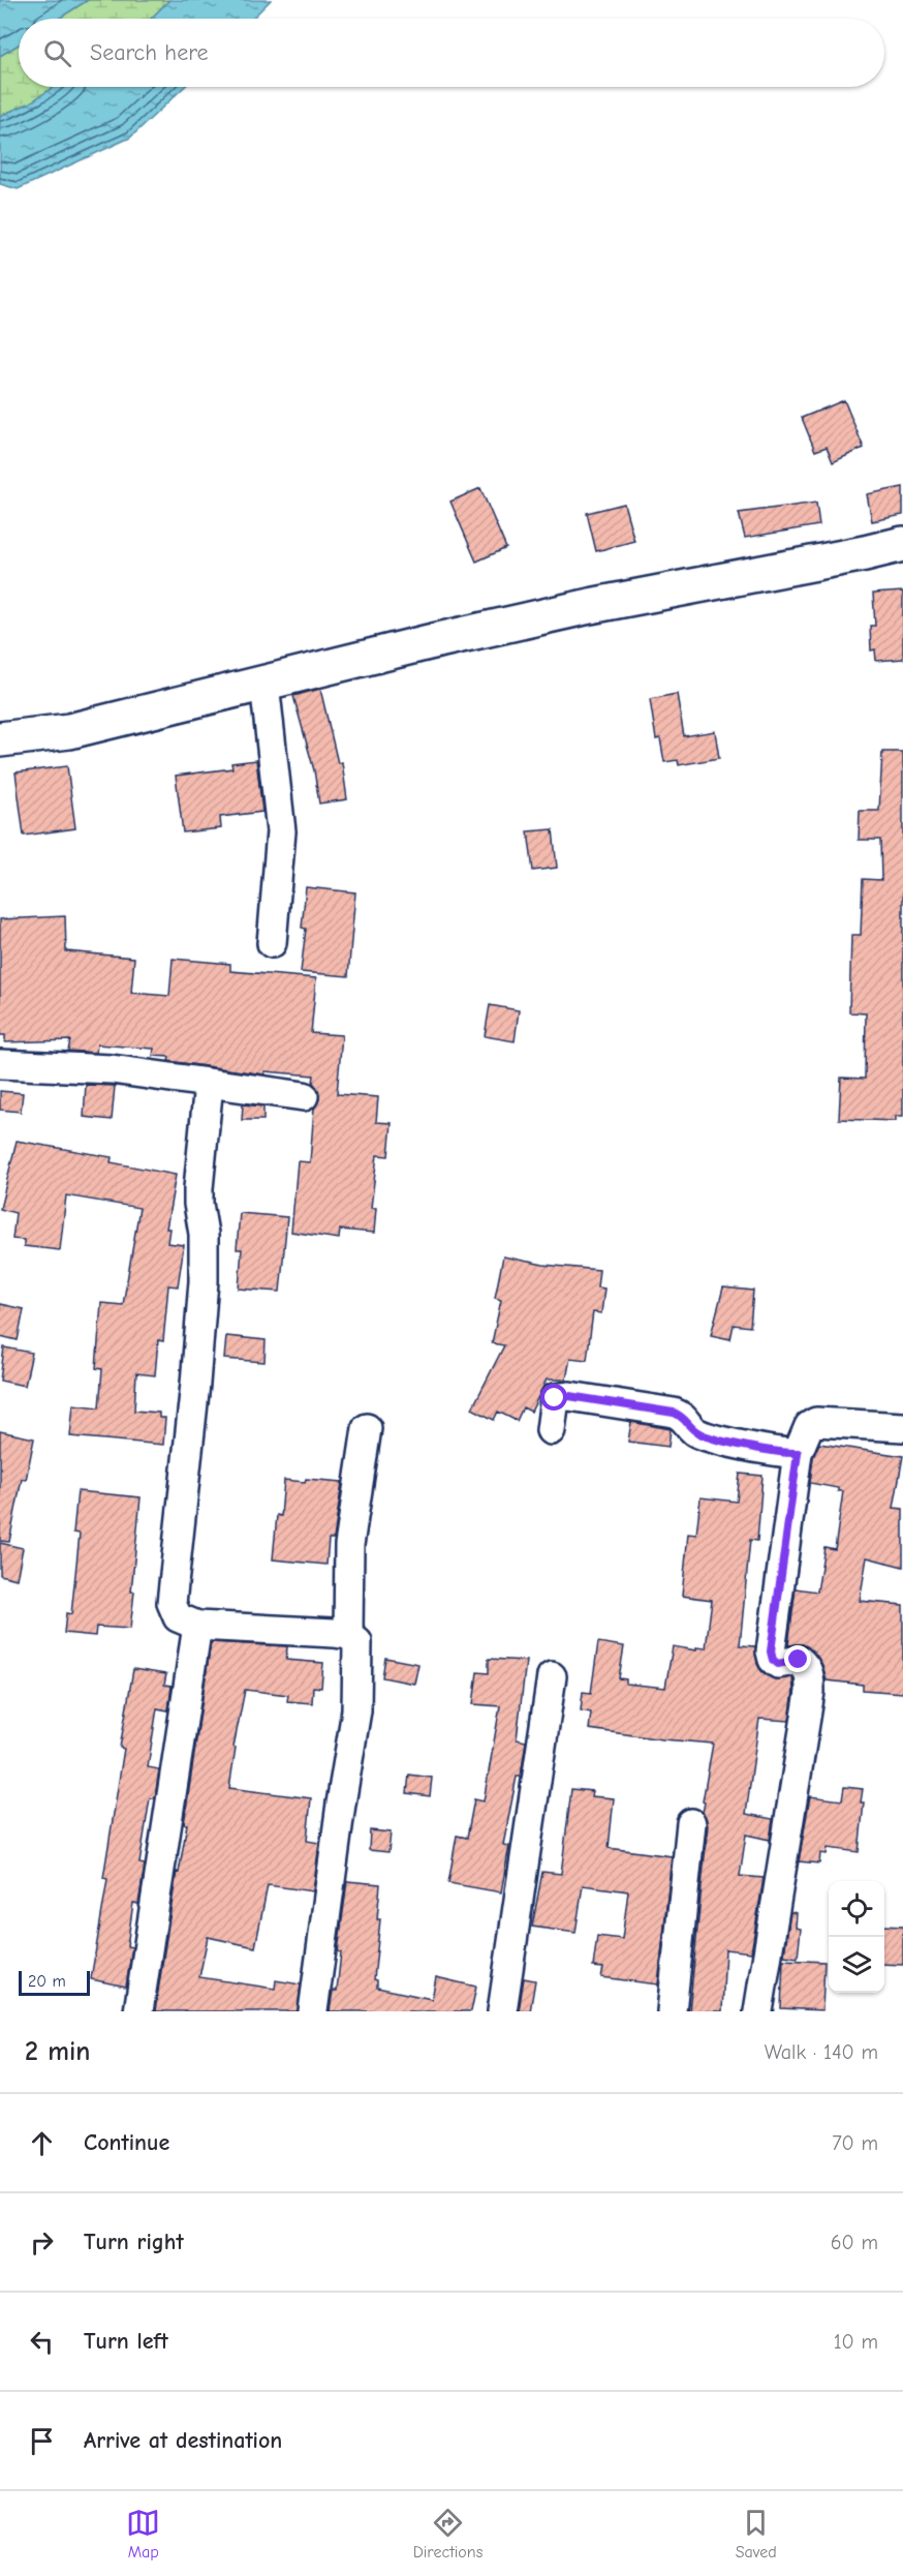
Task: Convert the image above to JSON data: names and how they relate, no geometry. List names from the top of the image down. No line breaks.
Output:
{"scale_bar":"20 m","page":{"search":"Search here","scale":"20 m","heading":["2 min","Walk · 140 m"],"list":[["Continue","70 m"],["Turn right","60 m"],["Turn left","10 m"],"Arrive at destination"],"nav":["Map","Directions","Saved"]}}
